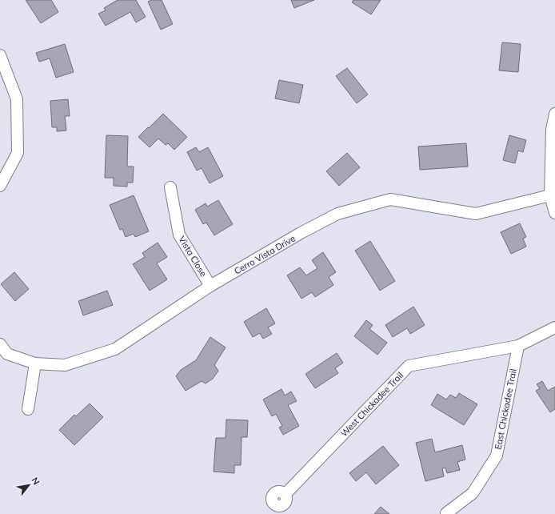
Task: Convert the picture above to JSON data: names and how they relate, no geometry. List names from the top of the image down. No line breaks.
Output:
{"streets":{"street":["Cerro Vista Drive","Vista Close","West Chickadee Trail","East Chickadee Trail"]},"crossings":[["Cerro Vista Drive","Vista Close"],["West Chickadee Trail","East Chickadee Trail"]],"north":"top right"}
